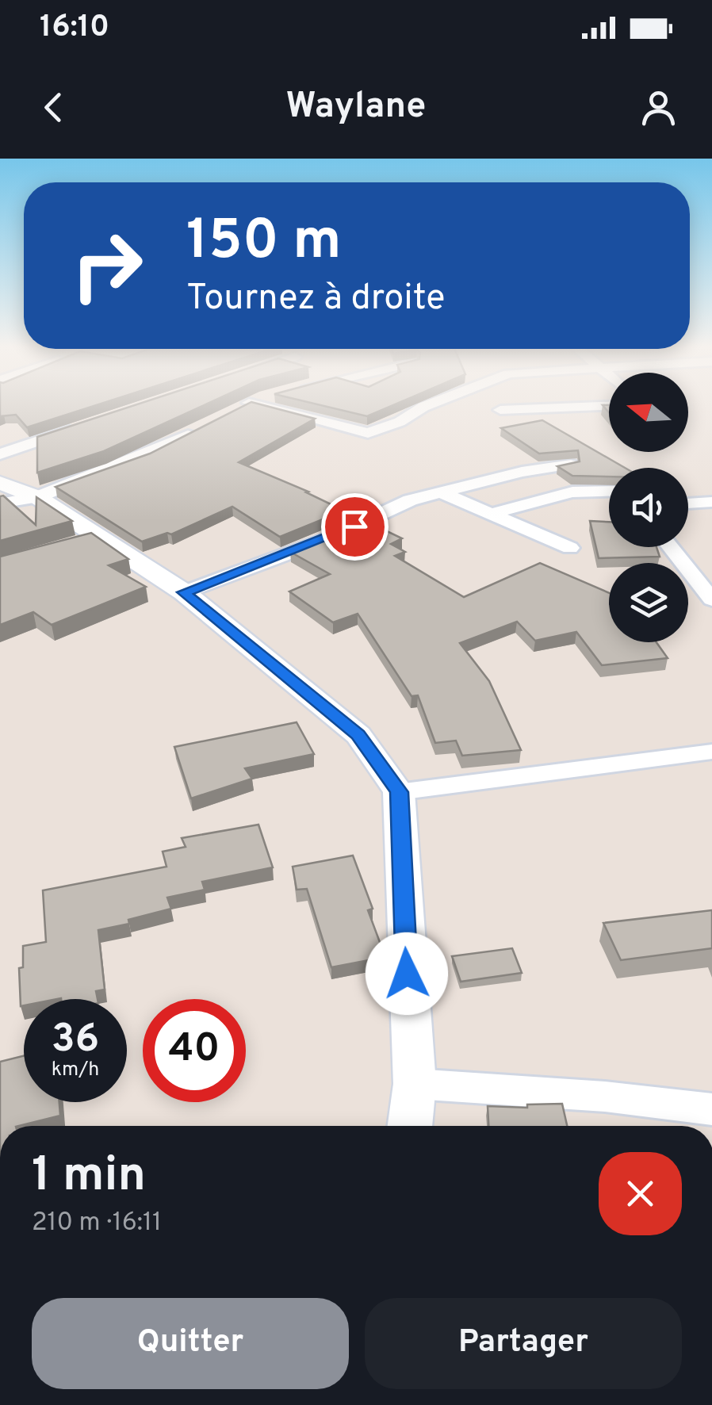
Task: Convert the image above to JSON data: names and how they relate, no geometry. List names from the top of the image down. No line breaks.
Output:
{"north":"left","page":{"status":"16:10","header":"Waylane","turn":["150 m","Tournez à droite"],"speed":"36 km/h","limit":"40","heading":["1 min","210 m · 16:11"],"buttons":["Quitter","Partager"]}}
